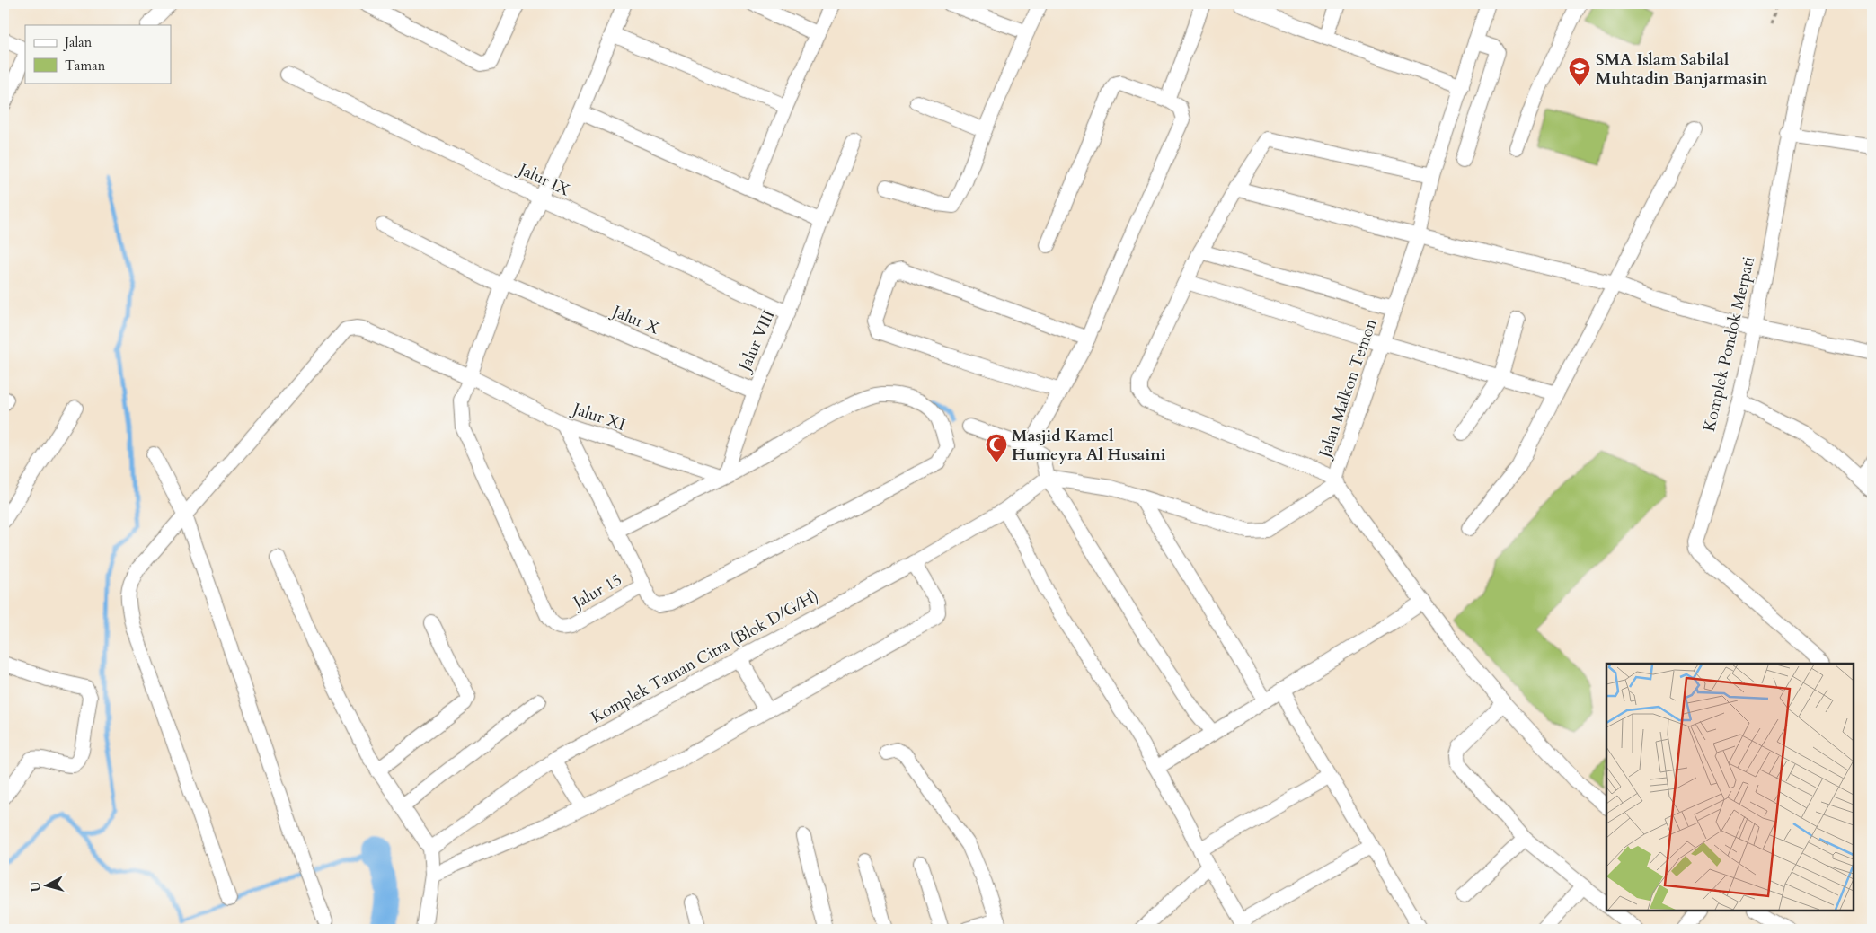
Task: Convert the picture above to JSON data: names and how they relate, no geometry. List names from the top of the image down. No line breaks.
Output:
{"streets":{"street":["Jalur IX","Jalur X","Jalur VIII","Komplek Pondok Merpati","Jalan Malkon Temon","Jalur XI","Jalur 15","Komplek Taman Citra (Blok D/G/H)"]},"crossings":[["Jalur IX","Jalur VIII"],["Jalur X","Jalur VIII"],["Jalur VIII","Jalur XI"],["Jalur VIII","Jalur 15"],["Jalur XI","Jalur 15"]],"places":{"school or university":["SMA Islam Sabilal Muhtadin Banjarmasin"],"mosque":["Masjid Kamel Humeyra Al Husaini"]},"legend":["Jalan","Taman"],"north":"left"}
